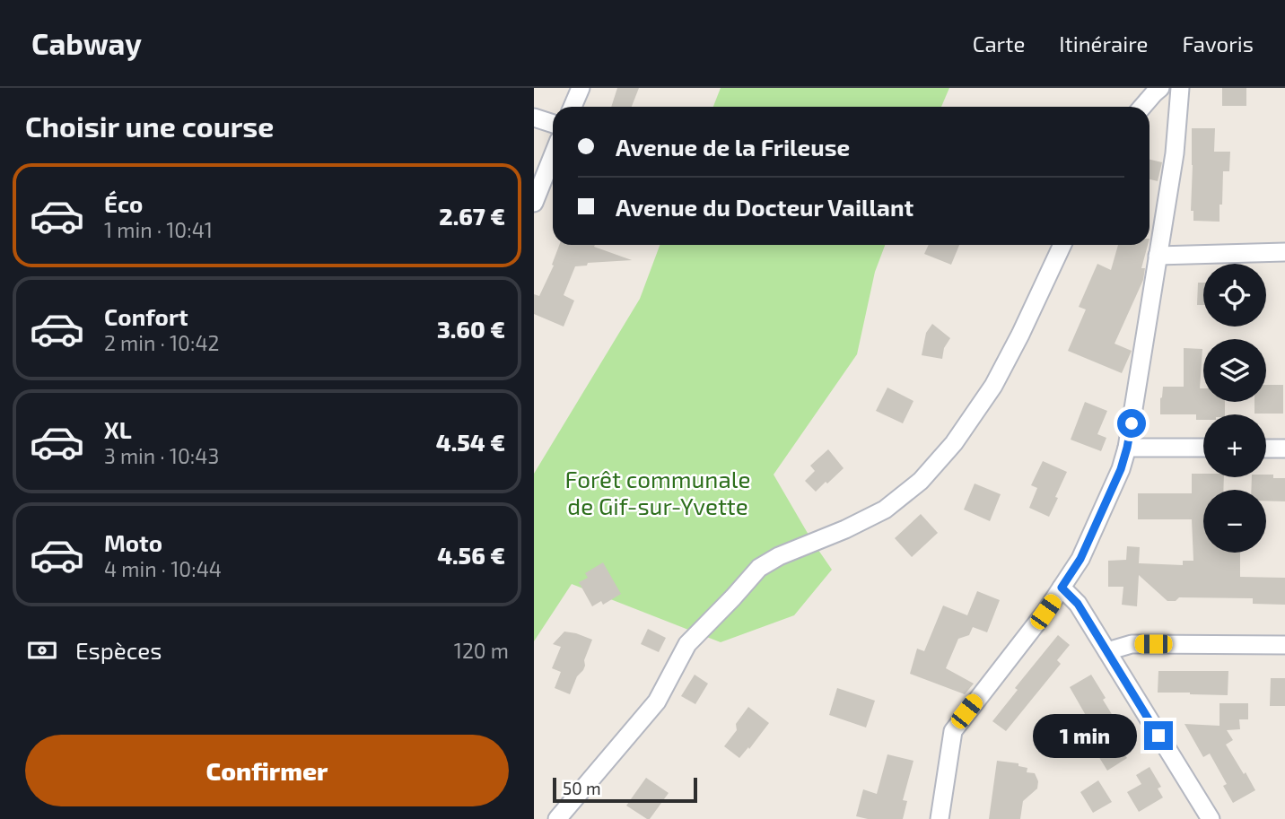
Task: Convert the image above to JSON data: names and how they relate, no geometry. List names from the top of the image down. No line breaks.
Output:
{"parks":["Forêt communale de Gif-sur-Yvette"],"scale_bar":"50 m","page":{"header":"Cabway","nav":["Carte","Itinéraire","Favoris"],"heading":"Choisir une course","banner":["Avenue de la Frileuse","Avenue du Docteur Vaillant"],"list":[{"name":"Éco","note":"1 min · 10:41","value":"2.67 €"},{"name":"Confort","note":"2 min · 10:42","value":"3.60 €"},{"name":"XL","note":"3 min · 10:43","value":"4.54 €"},{"name":"Moto","note":"4 min · 10:44","value":"4.56 €"}],"map_buttons":["+","−"],"pay":["Espèces","120 m"],"bubble":"1 min","buttons":"Confirmer","scale":"50 m"}}
